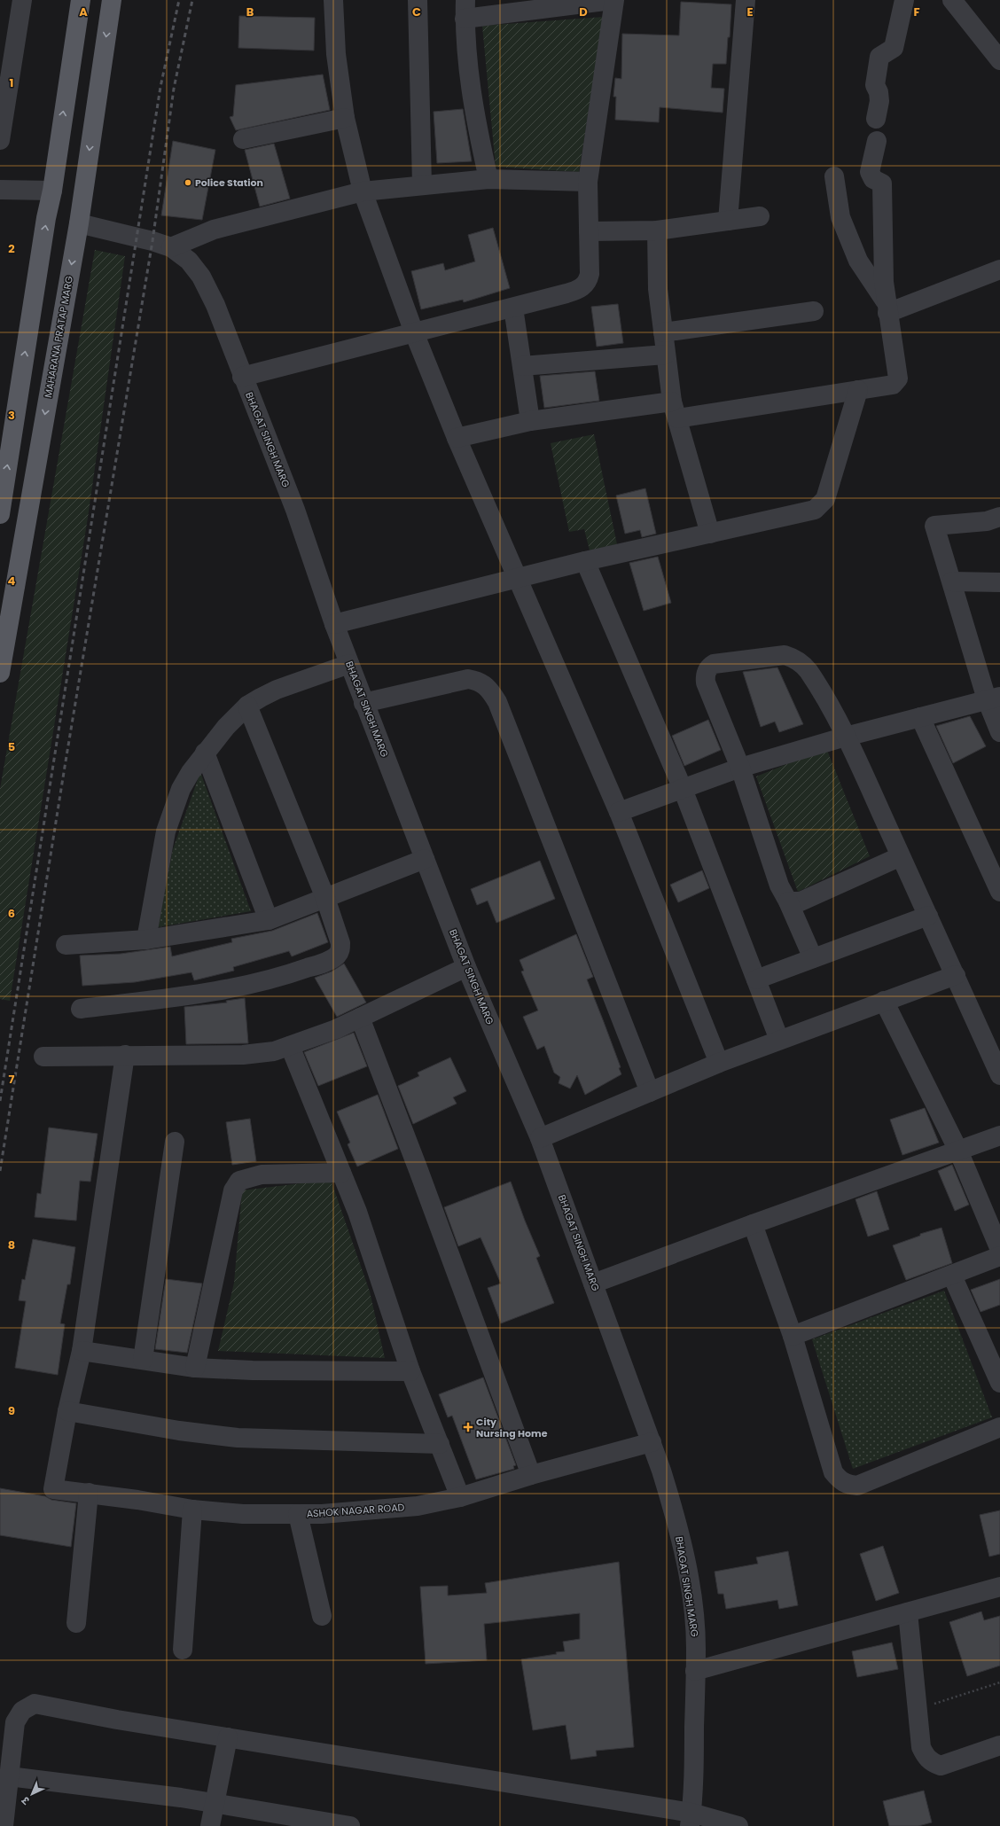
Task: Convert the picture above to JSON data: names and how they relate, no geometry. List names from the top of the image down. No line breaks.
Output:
{"streets":{"main road":["MAHARANA PRATAP MARG"],"street":["BHAGAT SINGH MARG","ASHOK NAGAR ROAD"]},"crossings":[["MAHARANA PRATAP MARG","BHAGAT SINGH MARG"],["BHAGAT SINGH MARG","ASHOK NAGAR ROAD"]],"places":{"other":["Police Station"],"health":["City Nursing Home"]},"north":"bottom left","grid":{"columns":["A","B","C","D","E","F"],"rows":["1","2","3","4","5","6","7","8","9"]}}
